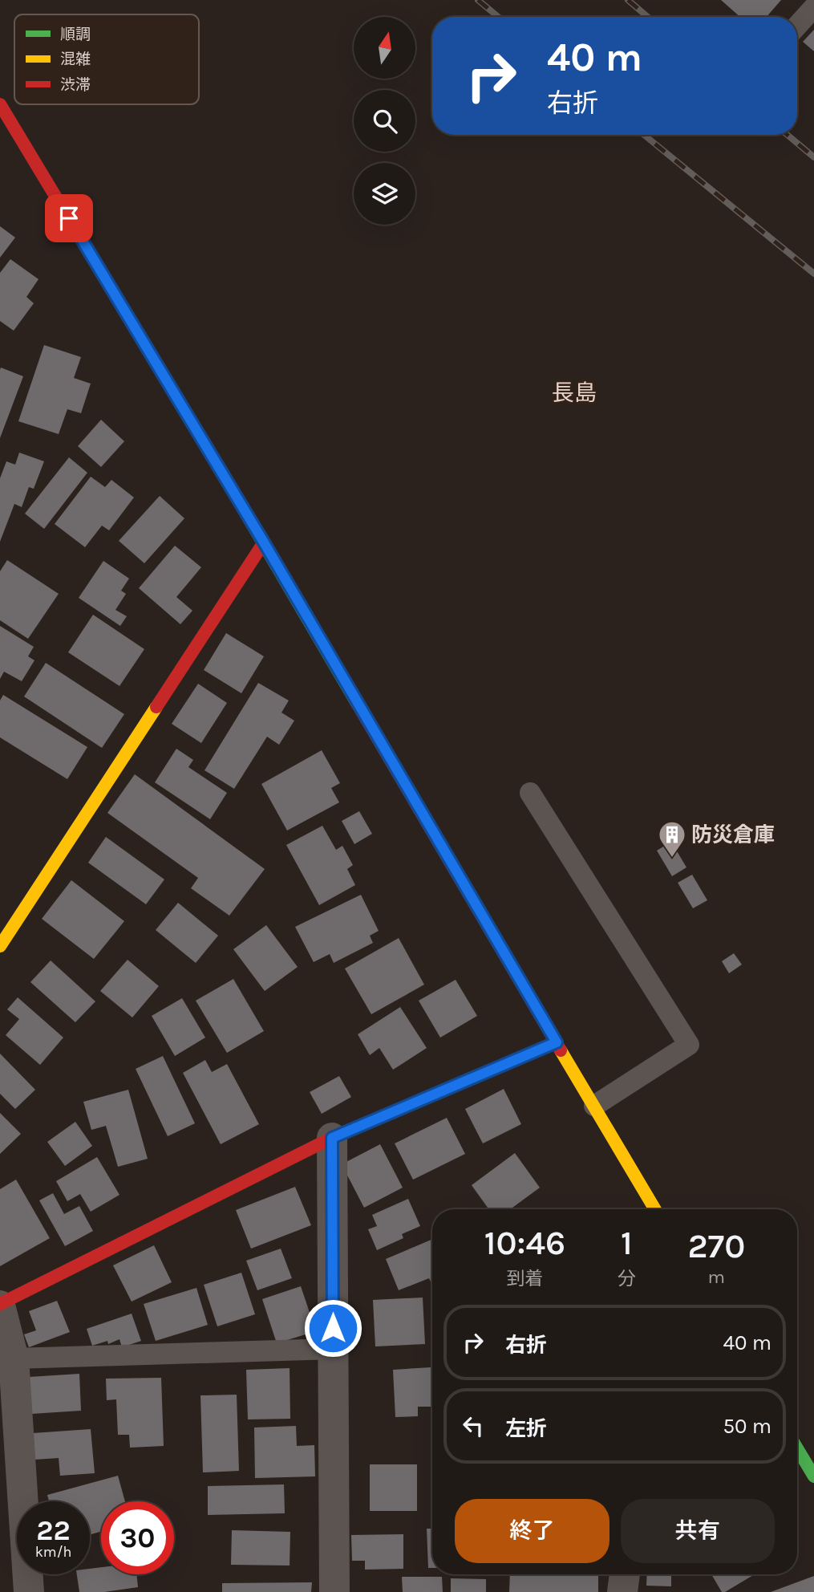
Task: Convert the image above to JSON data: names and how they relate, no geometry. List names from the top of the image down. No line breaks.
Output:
{"districts":["長島"],"places":{"building":["防災倉庫"]},"legend":["順調","混雑","渋滞"],"north":"top","page":{"turn":["40 m","右折"],"eta":["10:46","到着","1","分","270","m"],"list":[{"name":"右折","value":"40 m"},{"name":"左折","value":"50 m"}],"buttons":["終了","共有"],"speed":"22 km/h","limit":"30"}}
